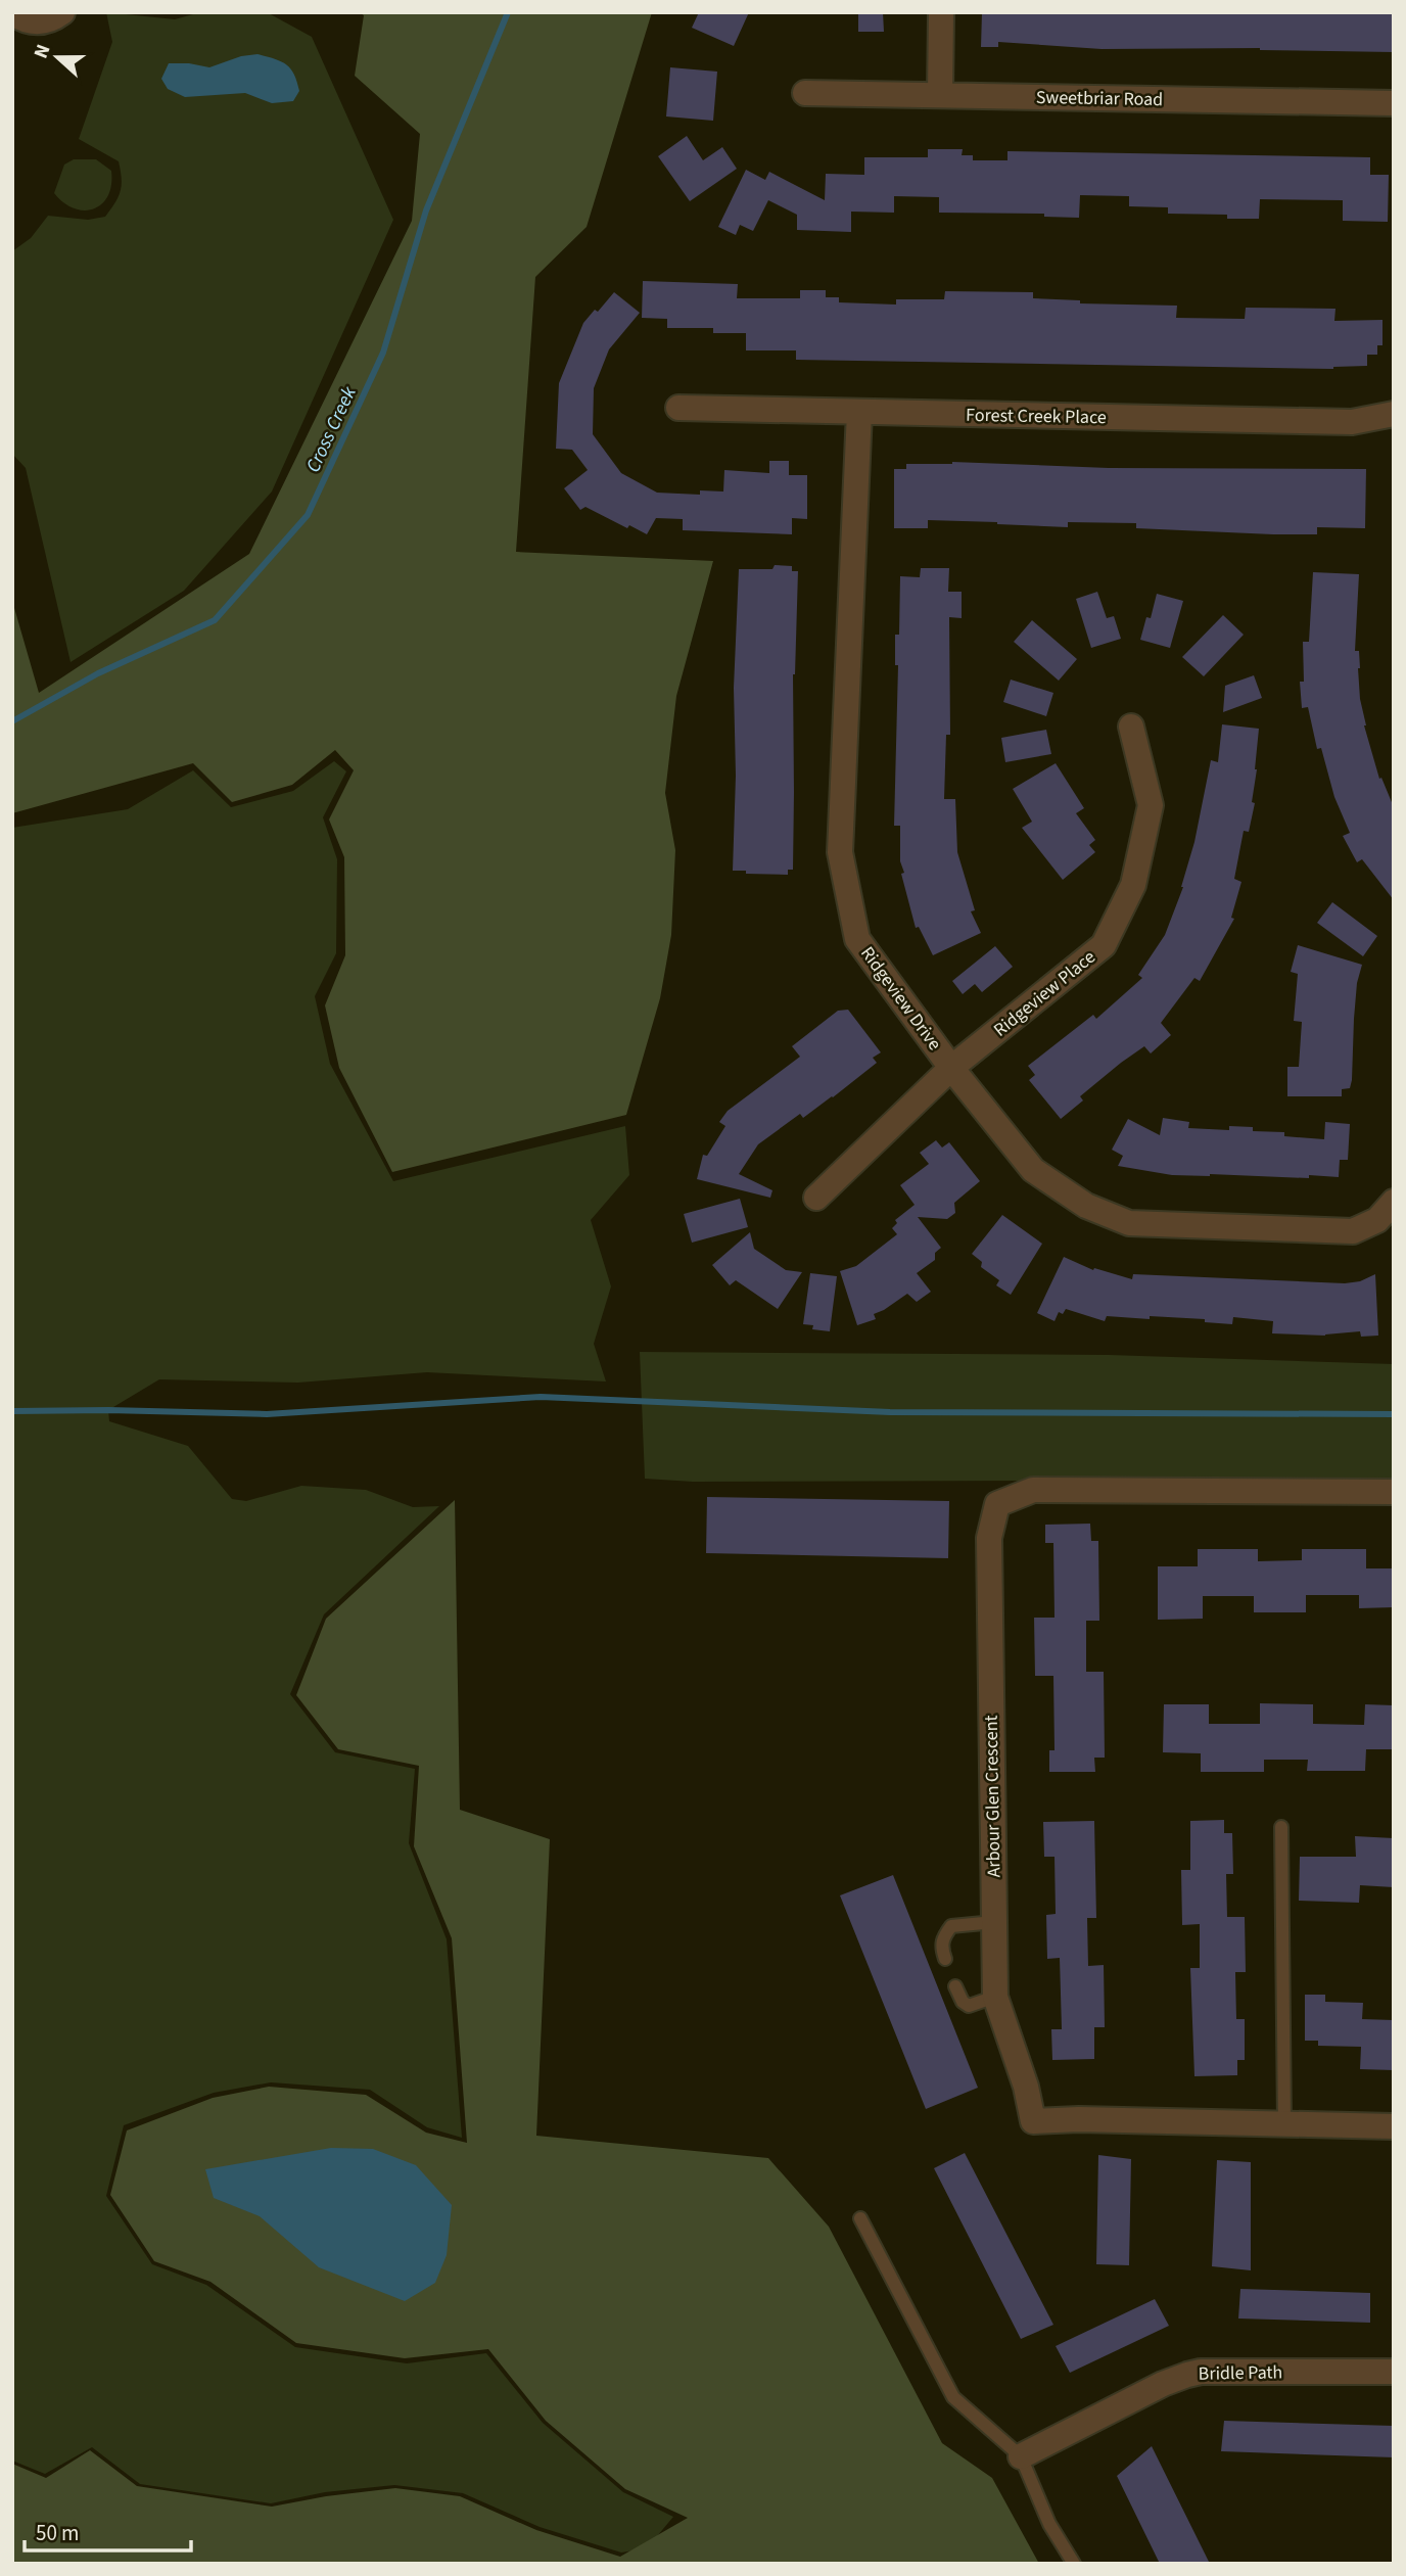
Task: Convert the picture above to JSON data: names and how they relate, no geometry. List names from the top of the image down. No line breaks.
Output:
{"streets":{"street":["Sweetbriar Road","Forest Creek Place","Ridgeview Place","Ridgeview Drive","Arbour Glen Crescent","Bridle Path"]},"crossings":[["Forest Creek Place","Ridgeview Drive"],["Ridgeview Place","Ridgeview Drive"]],"water":["Cross Creek"],"scale_bar":"50 m","north":"left"}
